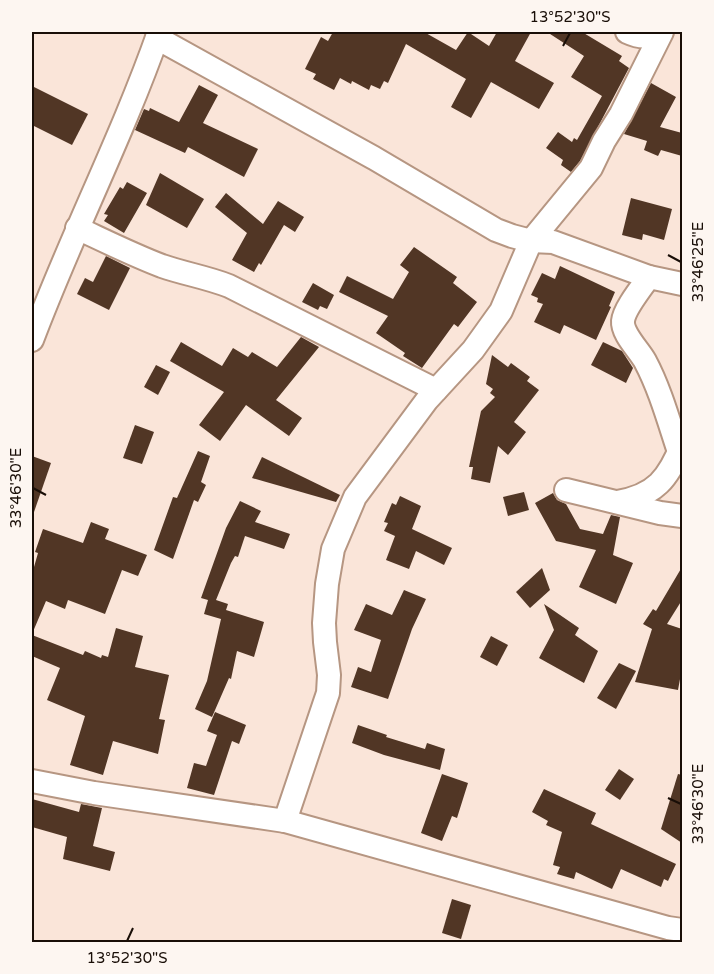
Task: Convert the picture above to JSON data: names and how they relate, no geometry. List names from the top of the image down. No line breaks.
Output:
{"coordinates":["13°52'30\"S","33°46'25\"E","33°46'30\"E"]}
